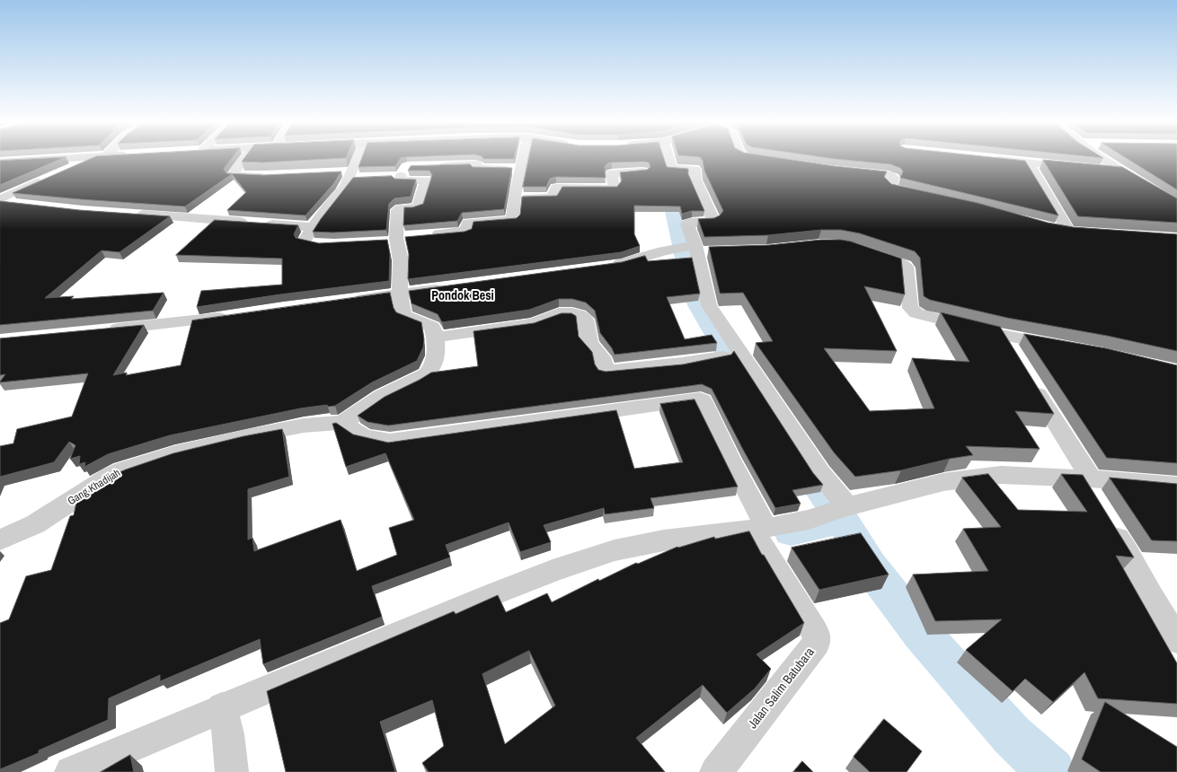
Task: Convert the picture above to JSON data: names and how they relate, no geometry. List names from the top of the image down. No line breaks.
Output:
{"streets":{"street":["Gang Khadijah","Jalan Salim Batubara"]},"crossings":[["Gang Khadijah","Jalan Salim Batubara"]],"districts":["Pondok Besi"]}
